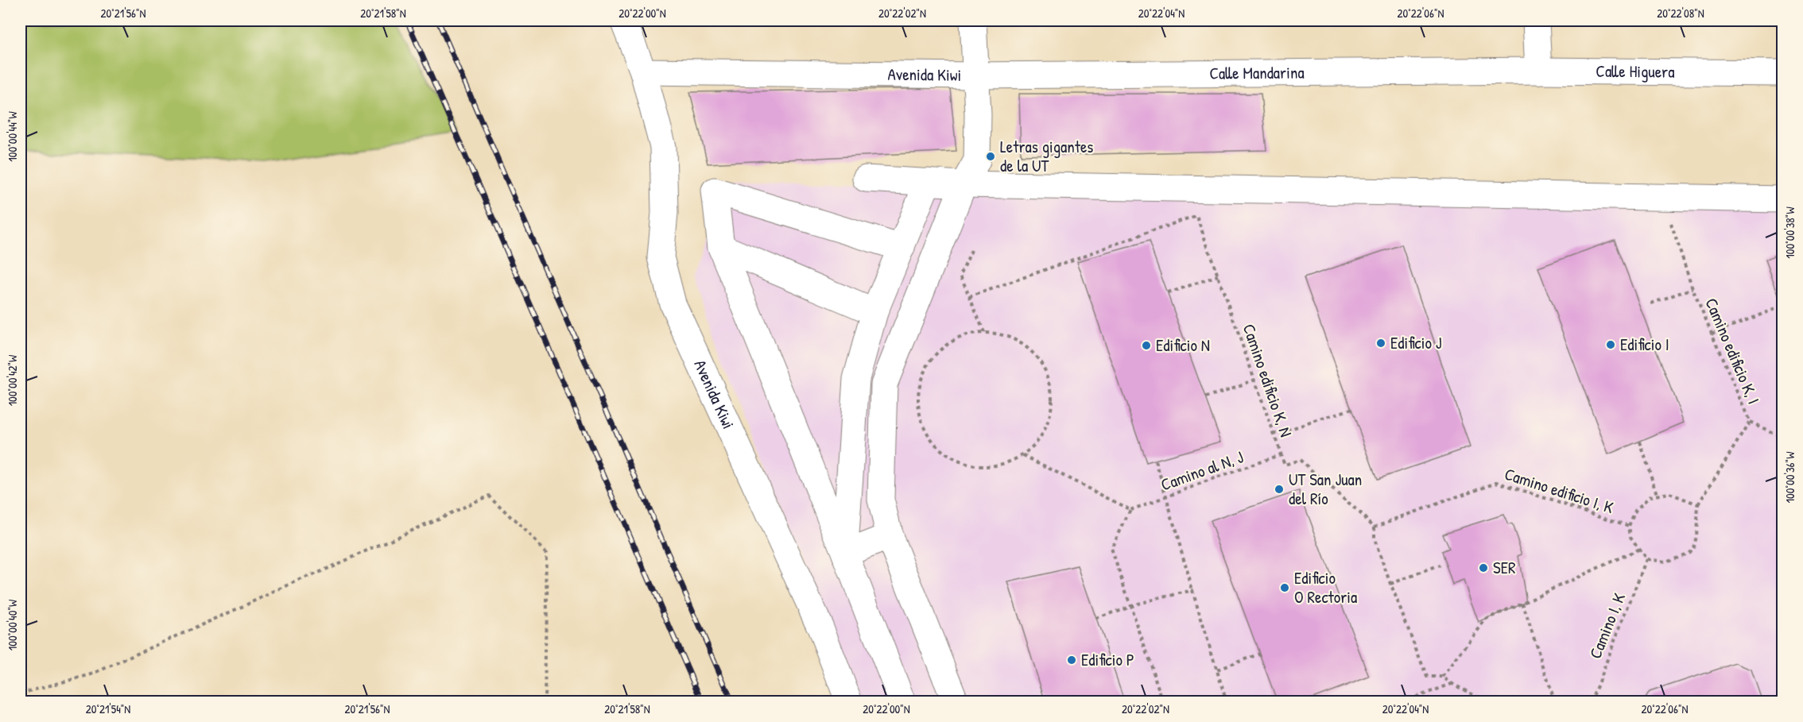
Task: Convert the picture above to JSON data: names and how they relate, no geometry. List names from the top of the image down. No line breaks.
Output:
{"streets":{"street":["Calle Higuera","Calle Mandarina","Avenida Kiwi"],"path":["Camino edificio K, I","Camino edificio K, N","Camino al N, J","Camino edificio I, K","Camino I, K"]},"crossings":[["Calle Higuera","Calle Mandarina"],["Calle Mandarina","Avenida Kiwi"],["Camino edificio K, I","Camino edificio I, K"],["Camino edificio K, I","Camino I, K"],["Camino edificio K, N","Camino al N, J"],["Camino edificio K, N","Camino edificio I, K"],["Camino edificio I, K","Camino I, K"]],"places":["Letras gigantes de la UT","Edificio J","Edificio I","Edificio N","UT San Juan del Río","SER","Edificio O Rectoria","Edificio P"],"coordinates":["20°21'56\"N","20°21'58\"N","20°22'00\"N","20°22'02\"N","20°22'04\"N","20°22'06\"N","20°22'08\"N","100°00'44\"W","100°00'38\"W","100°00'42\"W","100°00'36\"W","100°00'40\"W","20°21'54\"N"]}
